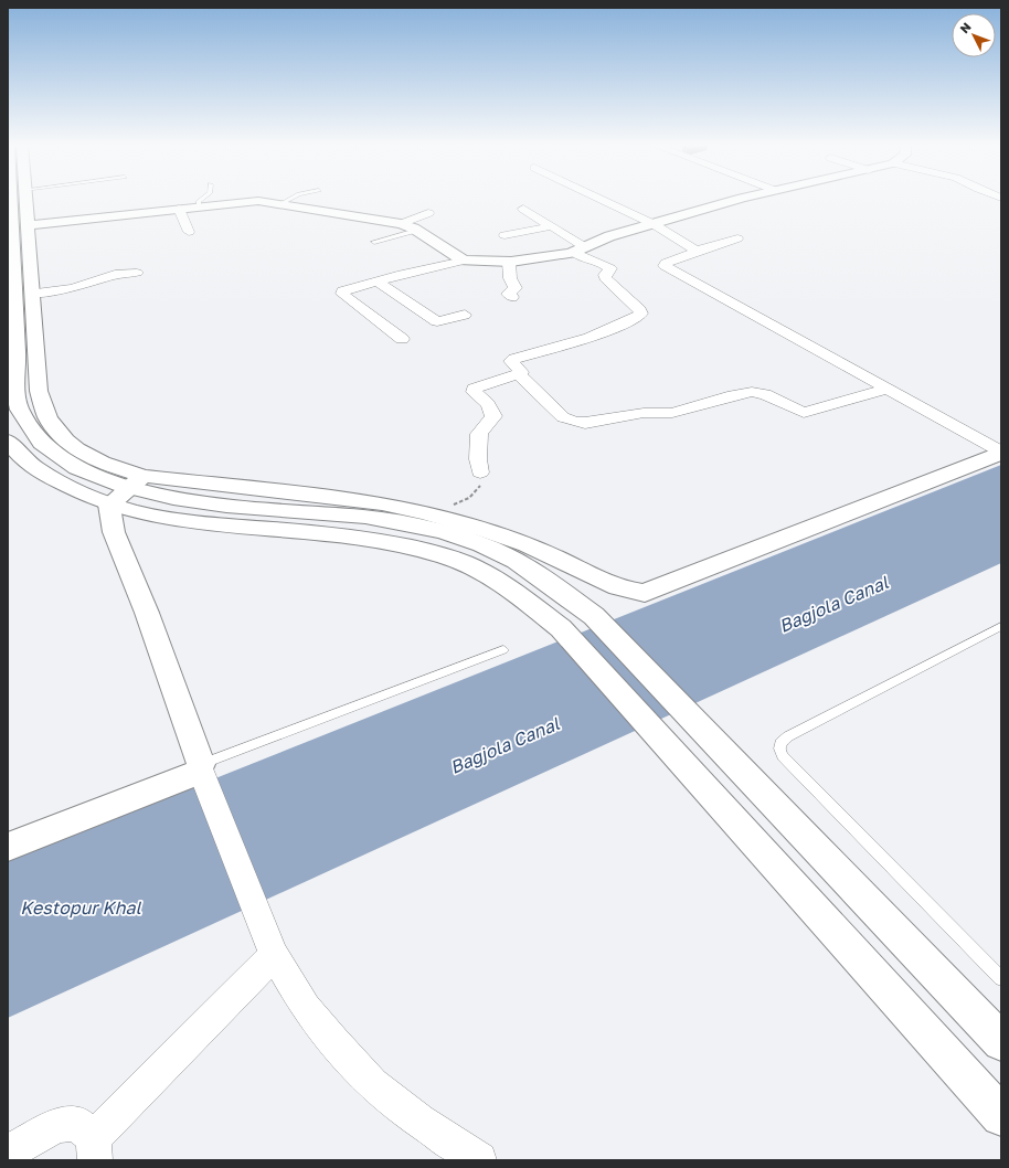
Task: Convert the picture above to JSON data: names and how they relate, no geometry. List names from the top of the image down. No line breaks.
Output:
{"water":["Bagjola Canal","Kestopur Khal"],"north":"top left"}
